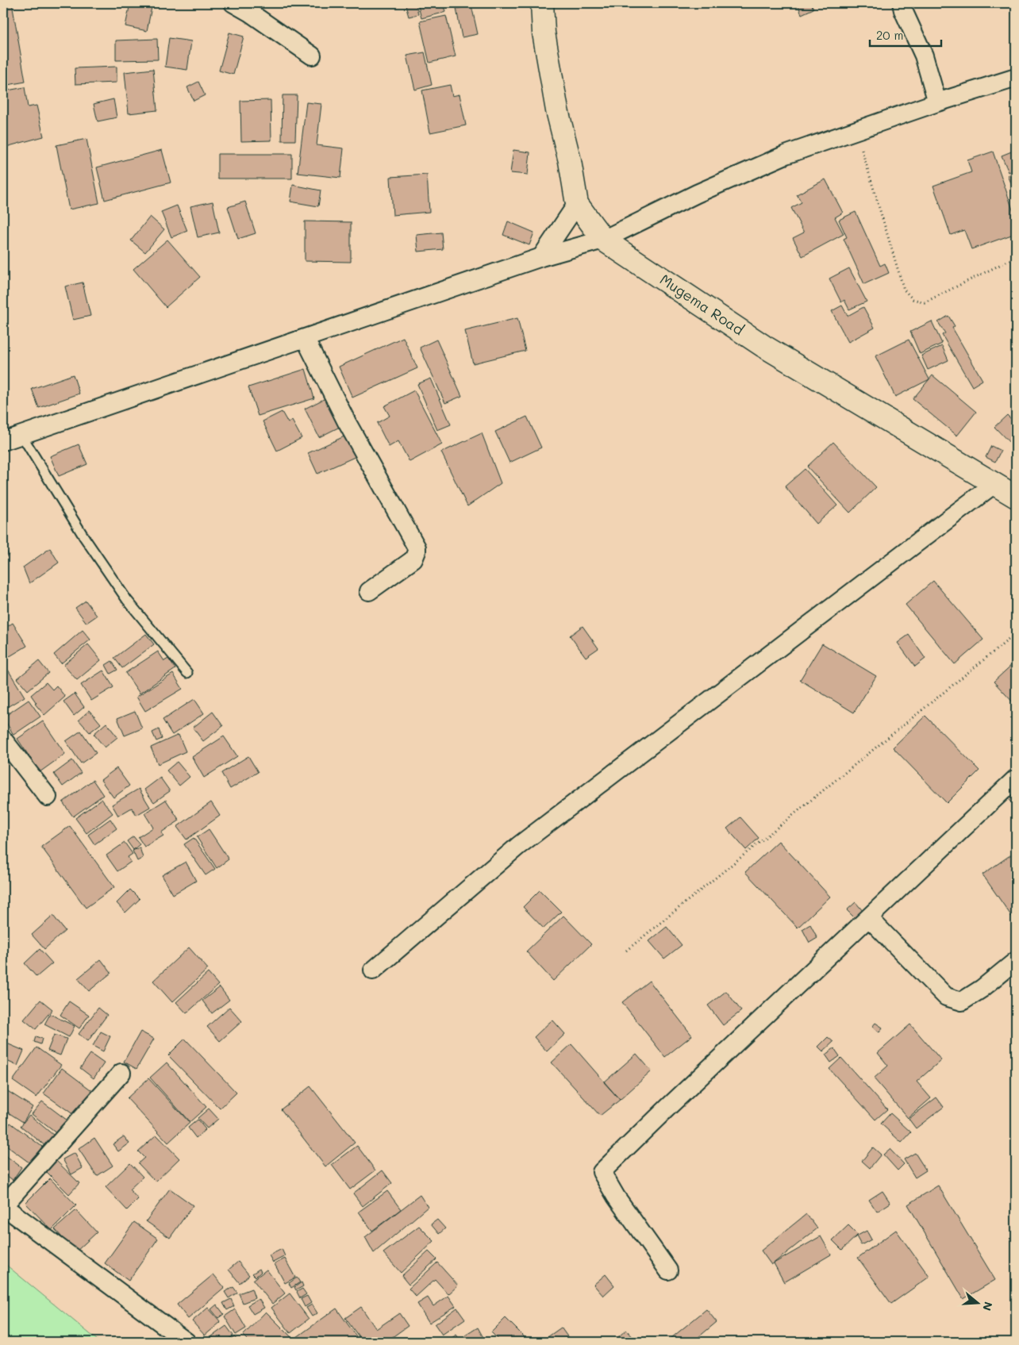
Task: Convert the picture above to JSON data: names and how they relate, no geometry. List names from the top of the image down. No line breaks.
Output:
{"streets":{"street":["Mugema Road"]},"scale_bar":"20 m","north":"right"}
